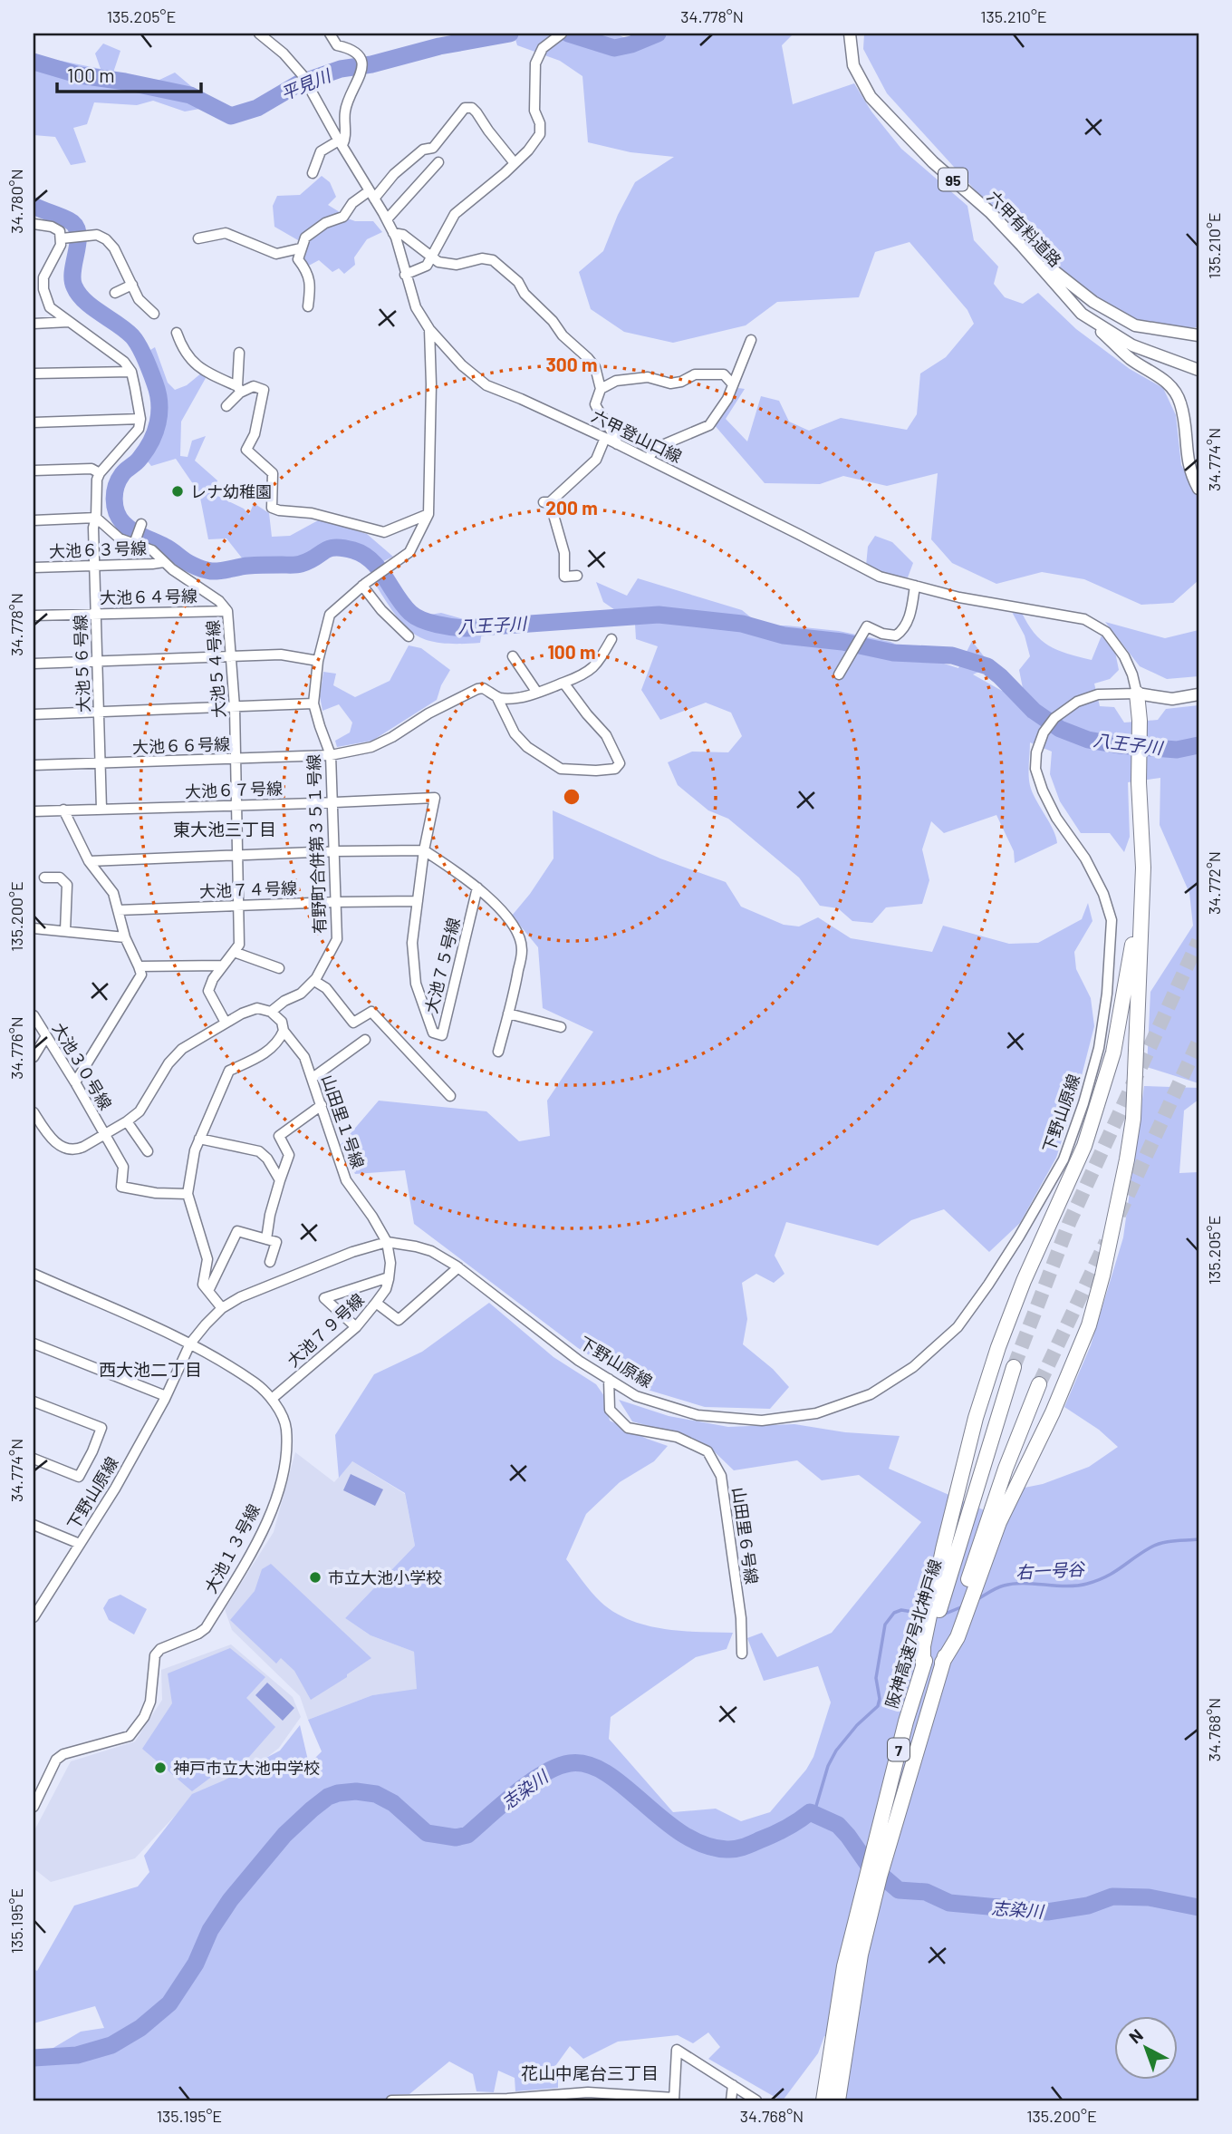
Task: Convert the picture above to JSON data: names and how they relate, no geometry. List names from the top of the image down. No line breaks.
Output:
{"streets":{"highway":["阪神高速7号北神戸線","7"],"main road":["95","六甲有料道路"],"street":["六甲登山口線","大池６３号線","大池６４号線","大池５６号線","大池５４号線","大池６６号線","大池６７号線","有野町合併第３５１号線","大池７４号線","大池７５号線","大池３０号線","下野山原線","山田里１号線","大池７９号線","山田里６号線","大池１３号線"]},"crossings":[["95","六甲有料道路"],["六甲登山口線","有野町合併第３５１号線"],["六甲登山口線","下野山原線"],["大池６３号線","大池５６号線"],["大池６３号線","大池５４号線"],["大池６４号線","大池５６号線"],["大池６４号線","大池５４号線"],["大池５６号線","大池５４号線"],["大池５６号線","大池６６号線"],["大池５６号線","大池６７号線"],["大池５４号線","大池６６号線"],["大池５４号線","大池６７号線"],["大池５４号線","大池７４号線"],["大池６６号線","有野町合併第３５１号線"],["大池６７号線","有野町合併第３５１号線"],["大池６７号線","大池７５号線"],["有野町合併第３５１号線","大池７４号線"],["大池７４号線","大池７５号線"],["下野山原線","山田里１号線"],["下野山原線","大池７９号線"],["下野山原線","山田里６号線"],["下野山原線","大池１３号線"],["大池７９号線","大池１３号線"]],"districts":["東大池三丁目","西大池二丁目","花山中尾台三丁目"],"water":["平見川","八王子川","右一号谷","志染川"],"places":["レナ幼稚園","市立大池小学校","神戸市立大池中学校"],"scale_bar":"100 m","north":"top left","coordinates":["135.205°E","34.778°N","135.210°E","34.780°N","34.774°N","34.772°N","135.200°E","34.776°N","34.768°N","135.195°E"],"rings":["300 m","200 m","100 m"]}
